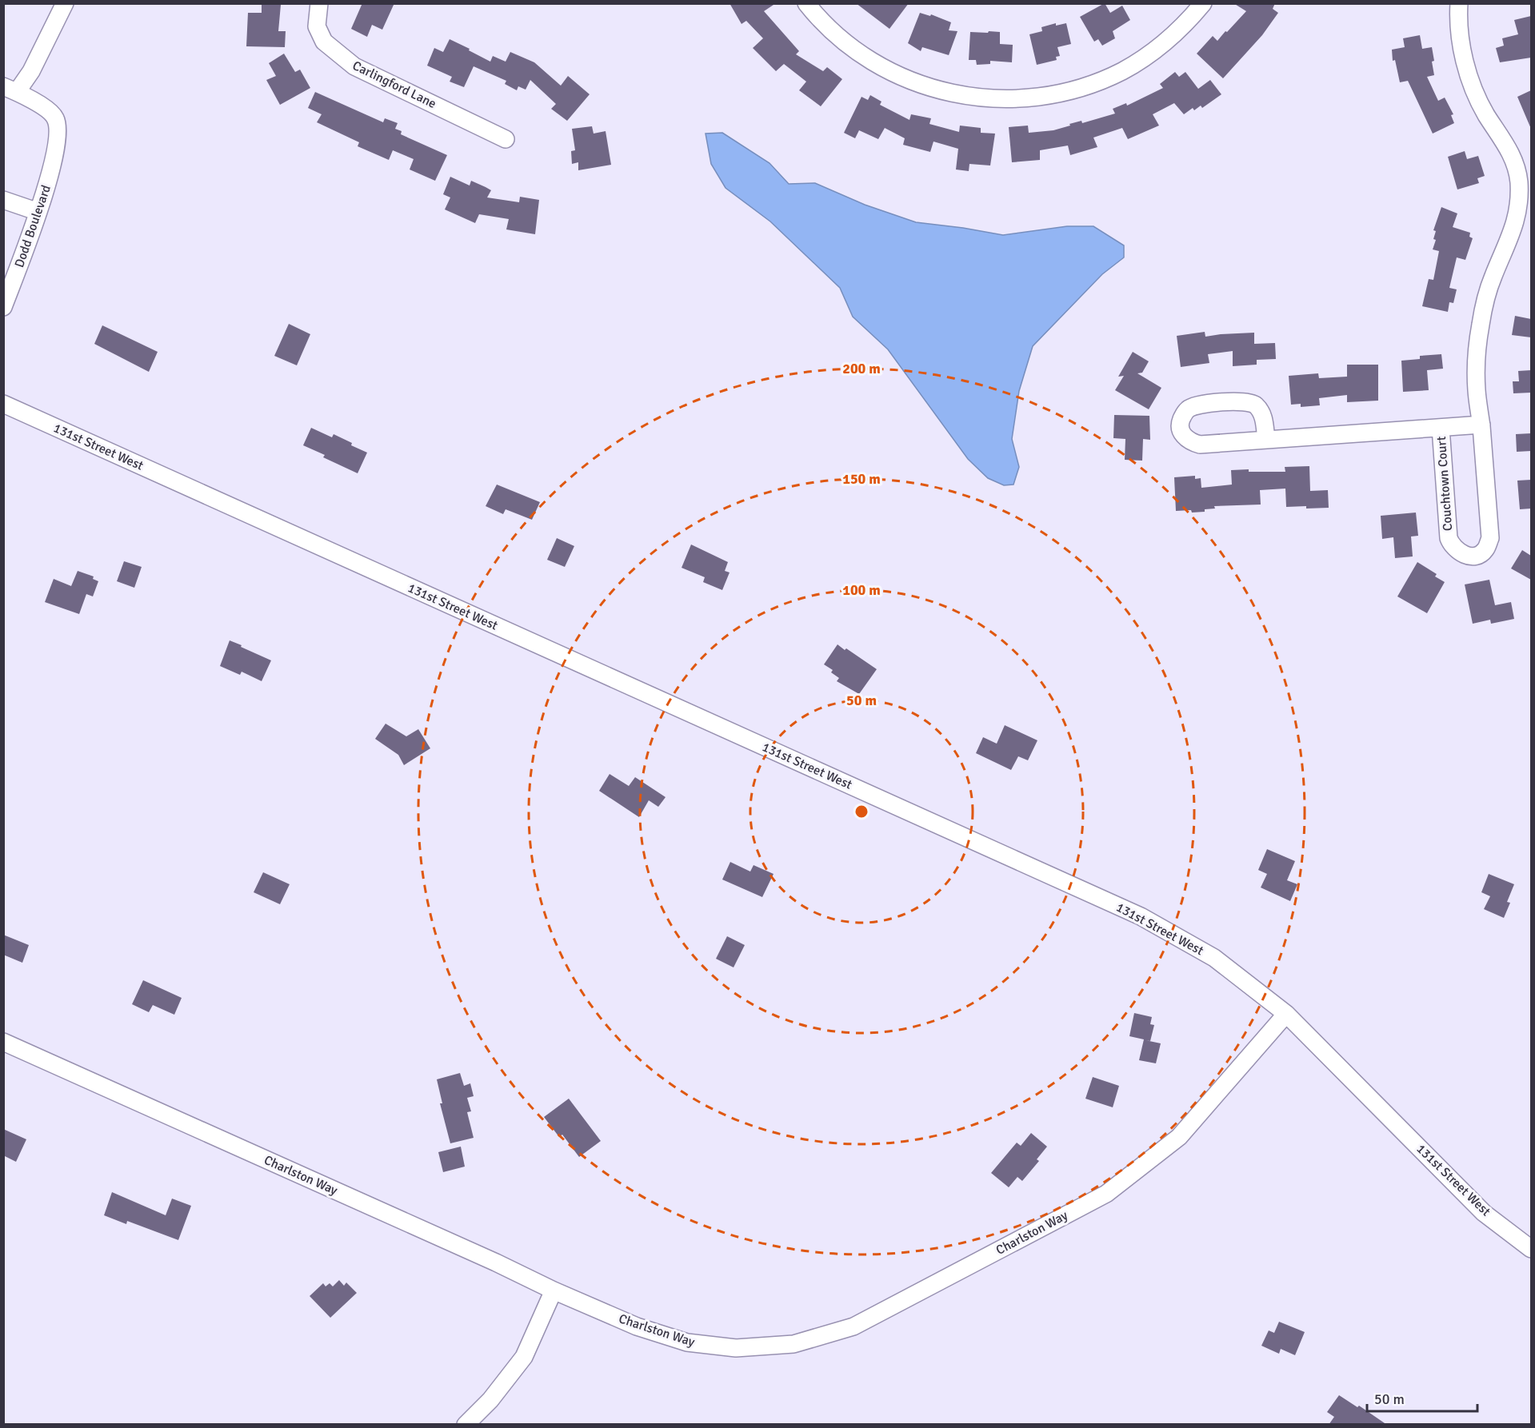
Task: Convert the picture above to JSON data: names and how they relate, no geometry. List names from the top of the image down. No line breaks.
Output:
{"streets":{"street":["Carlingford Lane","Dodd Boulevard","131st Street West","Couchtown Court","Charlston Way"]},"crossings":[["131st Street West","Charlston Way"]],"scale_bar":"50 m","rings":["200 m","150 m","100 m","50 m"]}
